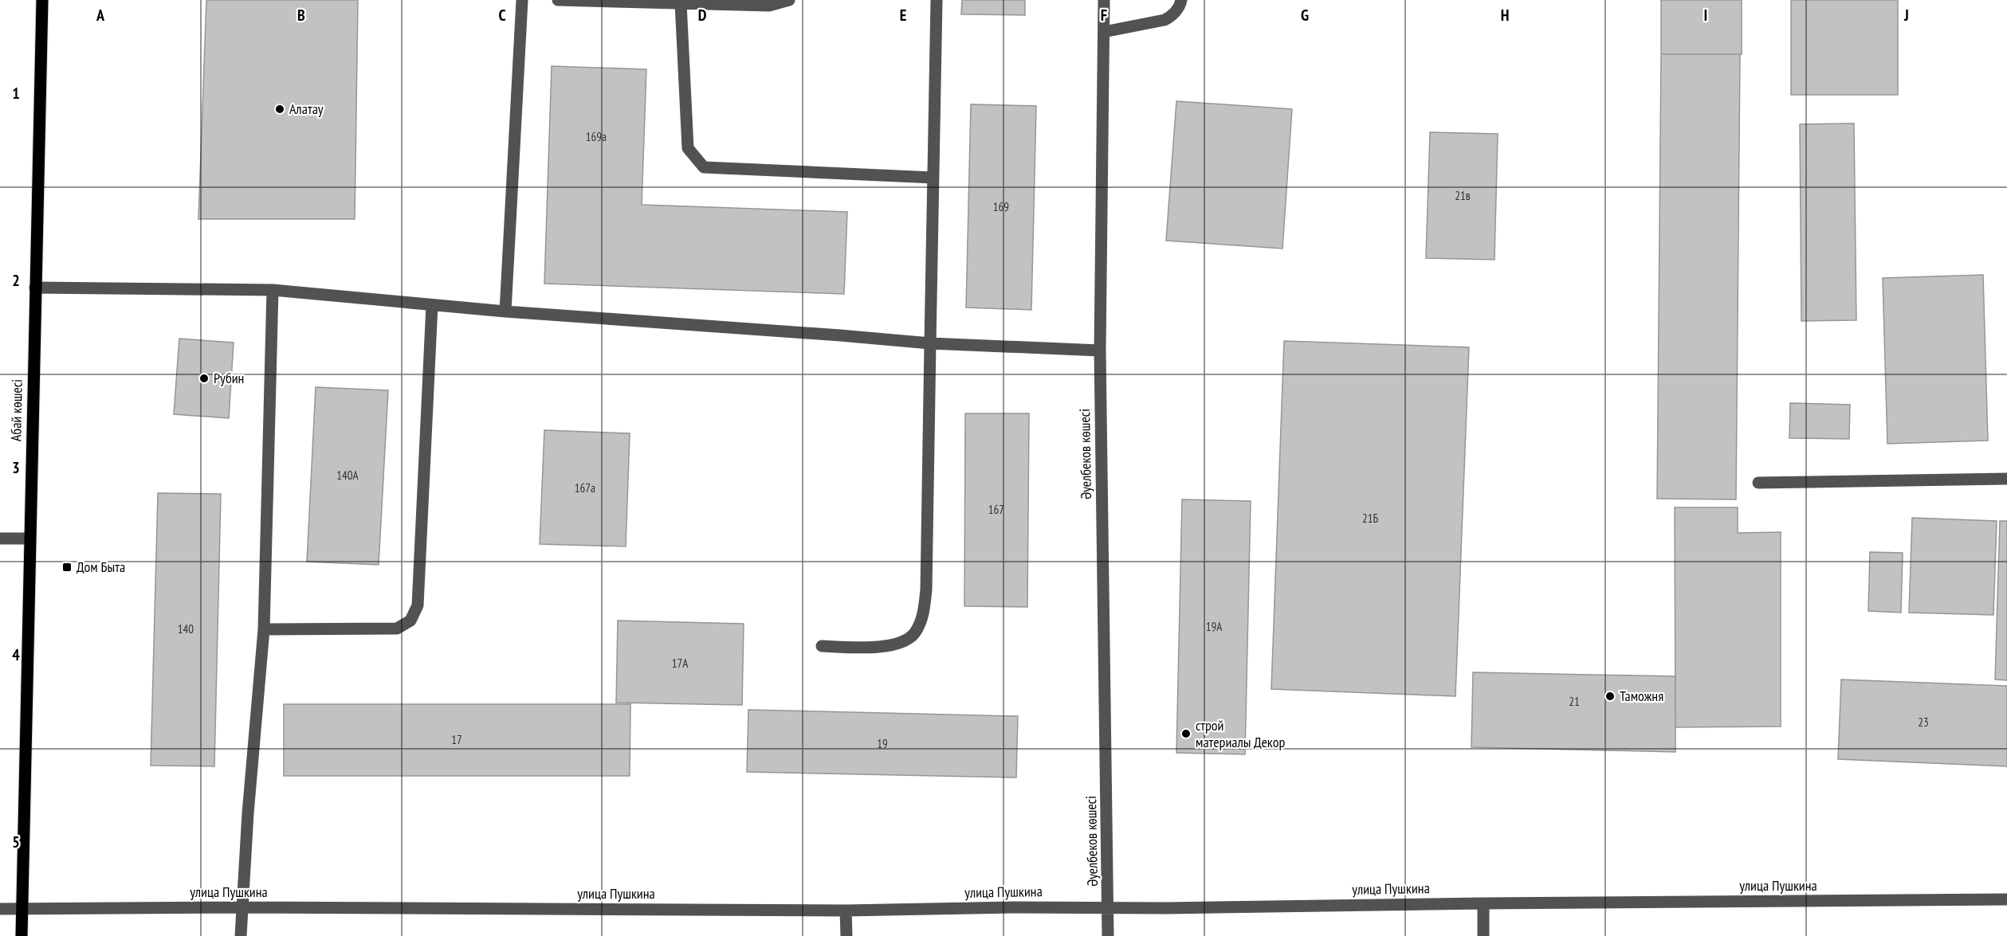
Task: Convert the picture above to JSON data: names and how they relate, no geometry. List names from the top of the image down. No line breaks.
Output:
{"streets":{"main road":["Абай көшесі"],"street":["Әуелбеков көшесі","улица Пушкина"]},"crossings":[["Абай көшесі","улица Пушкина"],["Әуелбеков көшесі","улица Пушкина"]],"places":{"other":["Алатау","Рубин","Таможня","строй материалы Декор"],"transit":["Дом Быта"]},"house_numbers":["169а","21в","169","140А","167а","167","21Б","19А","140","17А","21","23","17","19"],"grid":{"columns":["A","B","C","D","E","F","G","H","I","J"],"rows":["1","2","3","4","5"]}}
